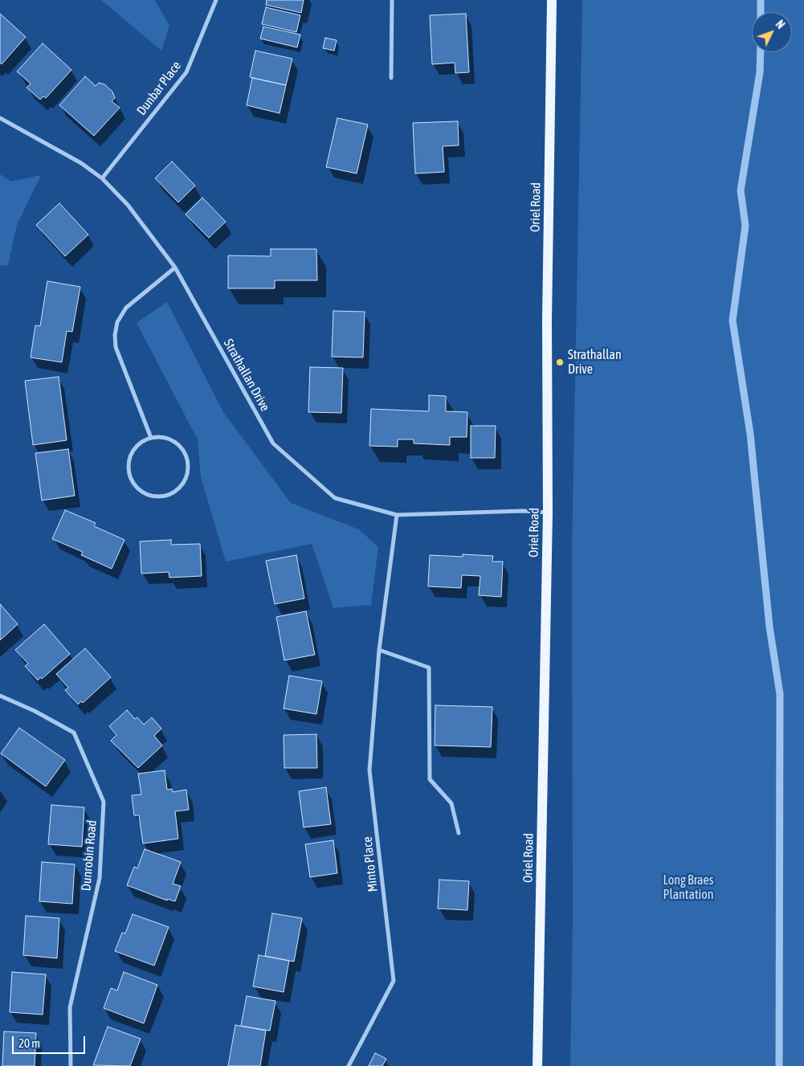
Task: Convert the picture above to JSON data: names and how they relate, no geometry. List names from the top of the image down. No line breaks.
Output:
{"streets":{"main road":["Oriel Road"],"street":["Dunbar Place","Strathallan Drive","Dunrobin Road","Minto Place"]},"crossings":[["Dunbar Place","Strathallan Drive"],["Oriel Road","Strathallan Drive"],["Strathallan Drive","Minto Place"]],"parks":["Long Braes Plantation"],"places":["Strathallan Drive"],"scale_bar":"20 m","north":"top right"}
